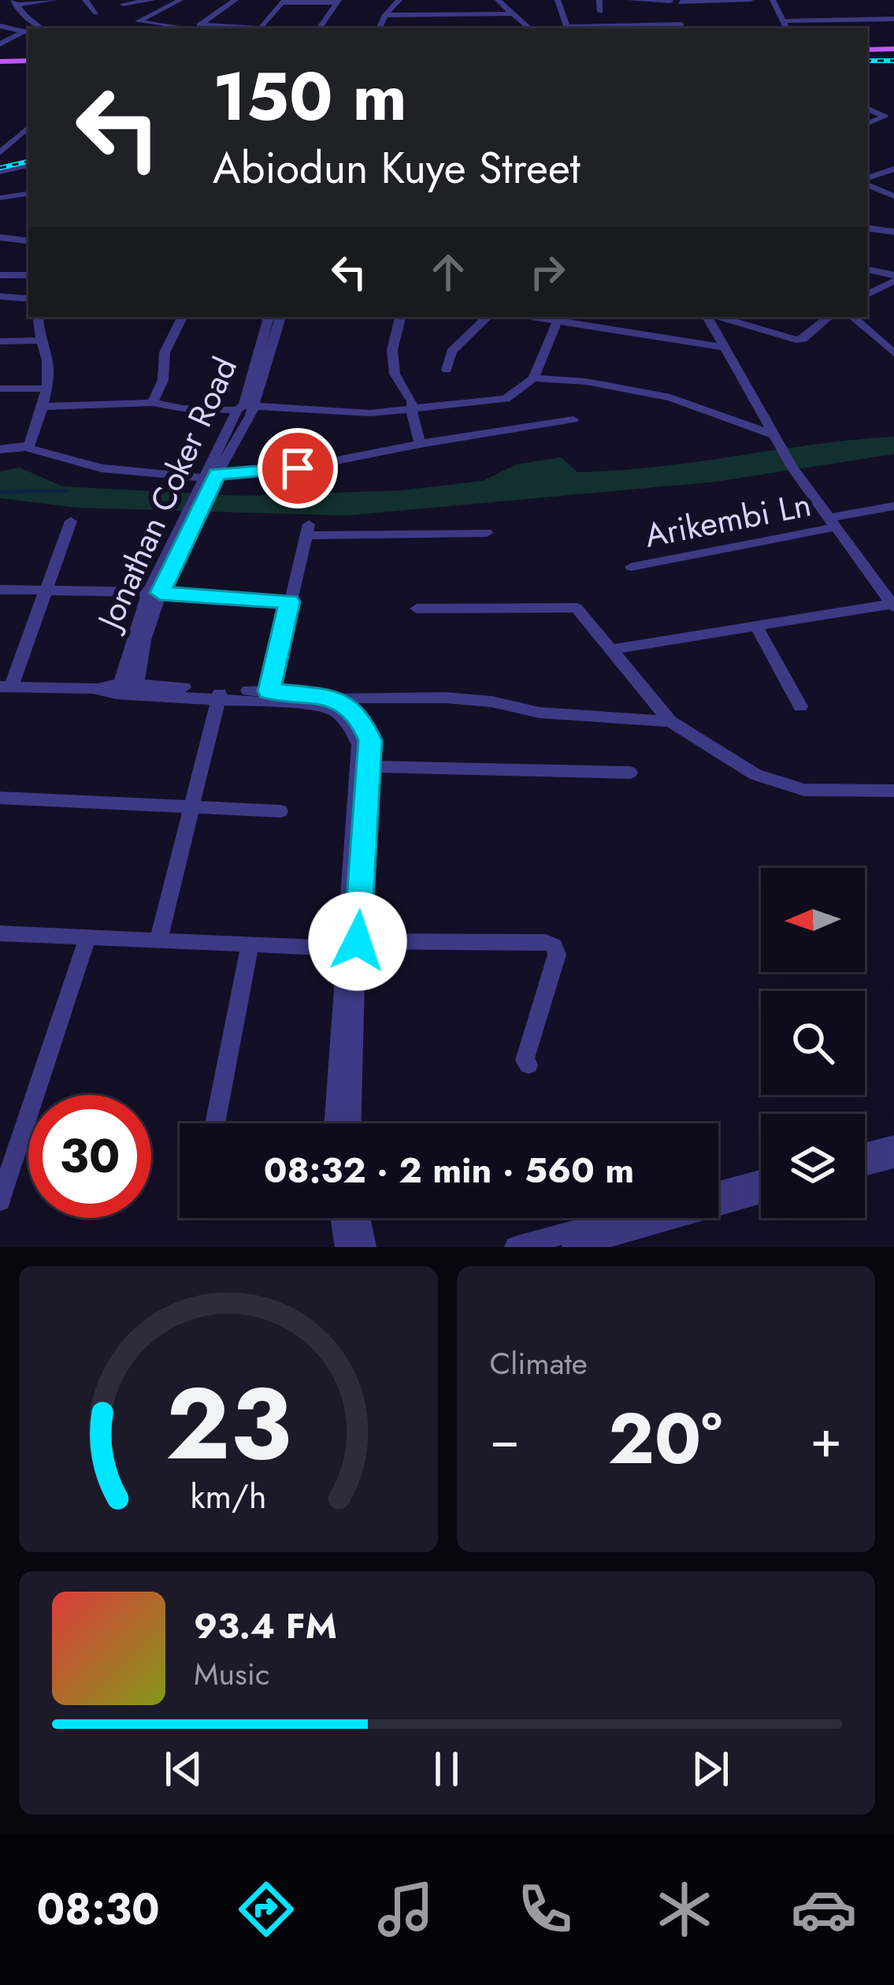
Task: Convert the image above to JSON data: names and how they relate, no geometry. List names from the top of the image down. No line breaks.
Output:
{"streets":{"street":["Jonathan Coker Road","Arikembi Ln"]},"north":"left","page":{"turn":["150 m","Abiodun Kuye Street"],"limit":"30","trip":"08:32 · 2 min · 560 m","tile":"Climate","heat":["−","20°","+"],"song":["93.4 FM","Music"],"tabs":"08:30","gauge":["23","km/h"]}}
